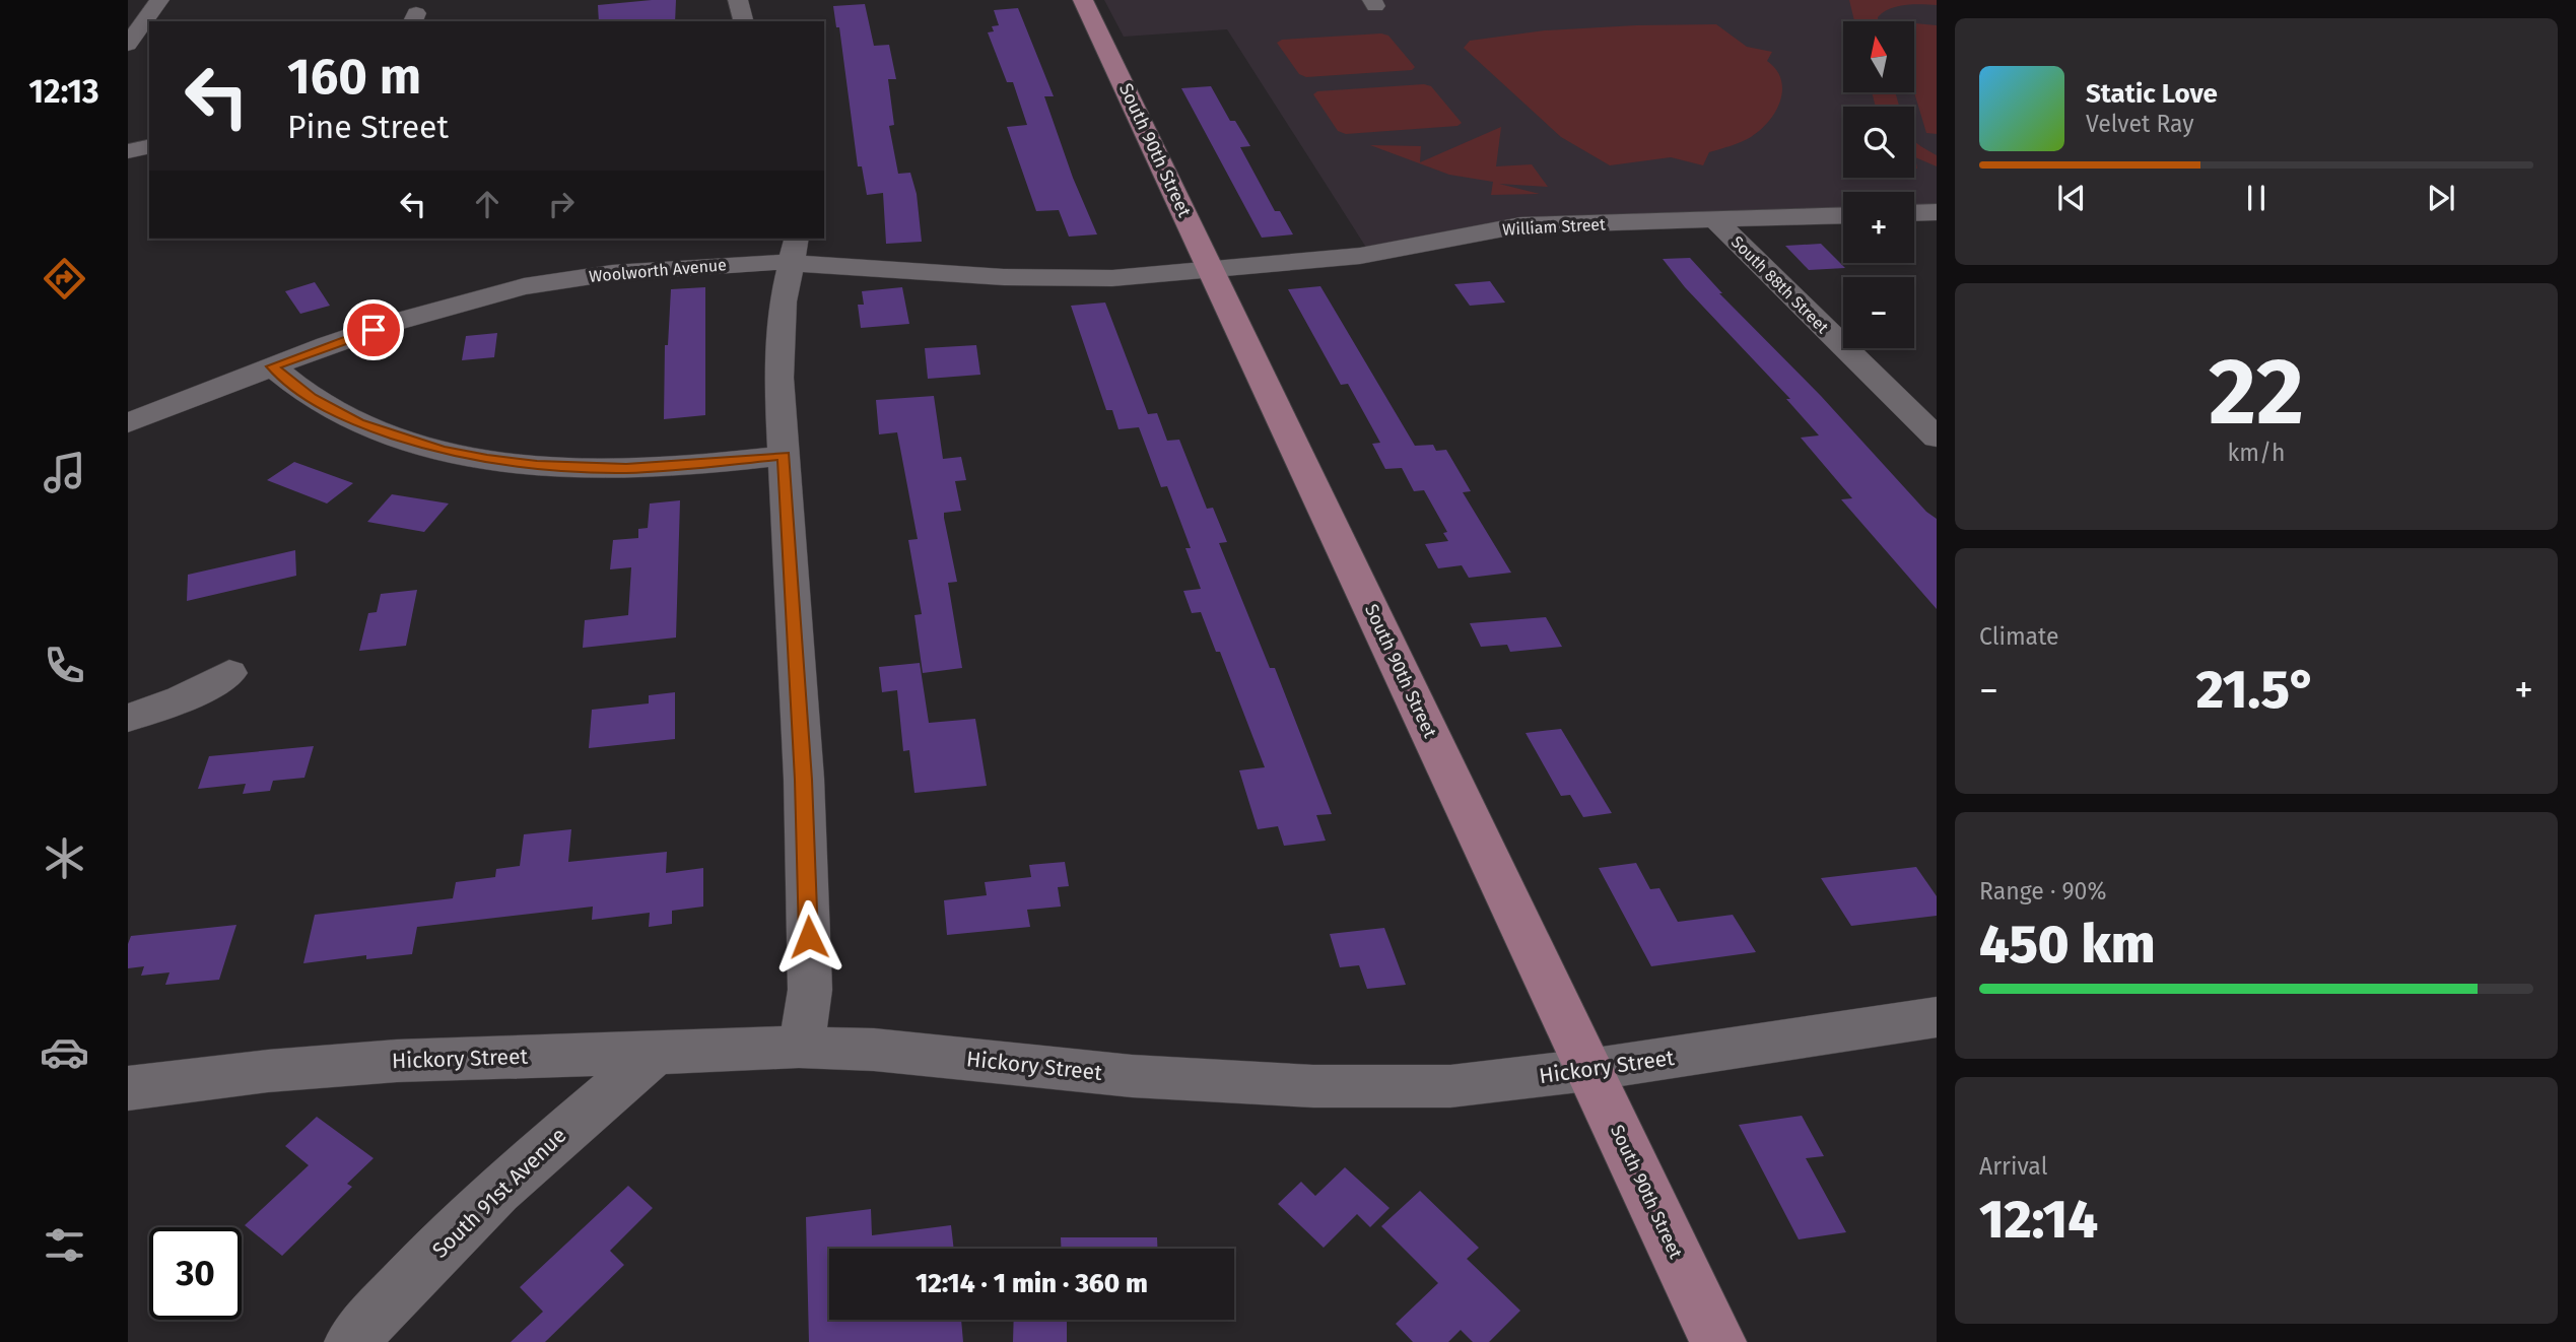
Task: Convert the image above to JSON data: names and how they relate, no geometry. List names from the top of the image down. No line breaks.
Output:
{"streets":{"main road":["South 90th Street"],"street":["William Street","Woolworth Avenue","South 88th Street","Hickory Street","South 91st Avenue"]},"crossings":[["South 90th Street","William Street"],["South 90th Street","Woolworth Avenue"],["South 90th Street","Hickory Street"],["William Street","Woolworth Avenue"],["William Street","South 88th Street"],["Hickory Street","South 91st Avenue"]],"north":"top","page":{"tabs":"12:13","map_buttons":["+","−"],"turn":["160 m","Pine Street"],"song":["Static Love","Velvet Ray"],"tile":[["22","km/h"],"Climate",["Range · 90%","450 km"],["Arrival","12:14"]],"heat":["−","21.5°","+"],"limit":"30","trip":"12:14 · 1 min · 360 m"}}
